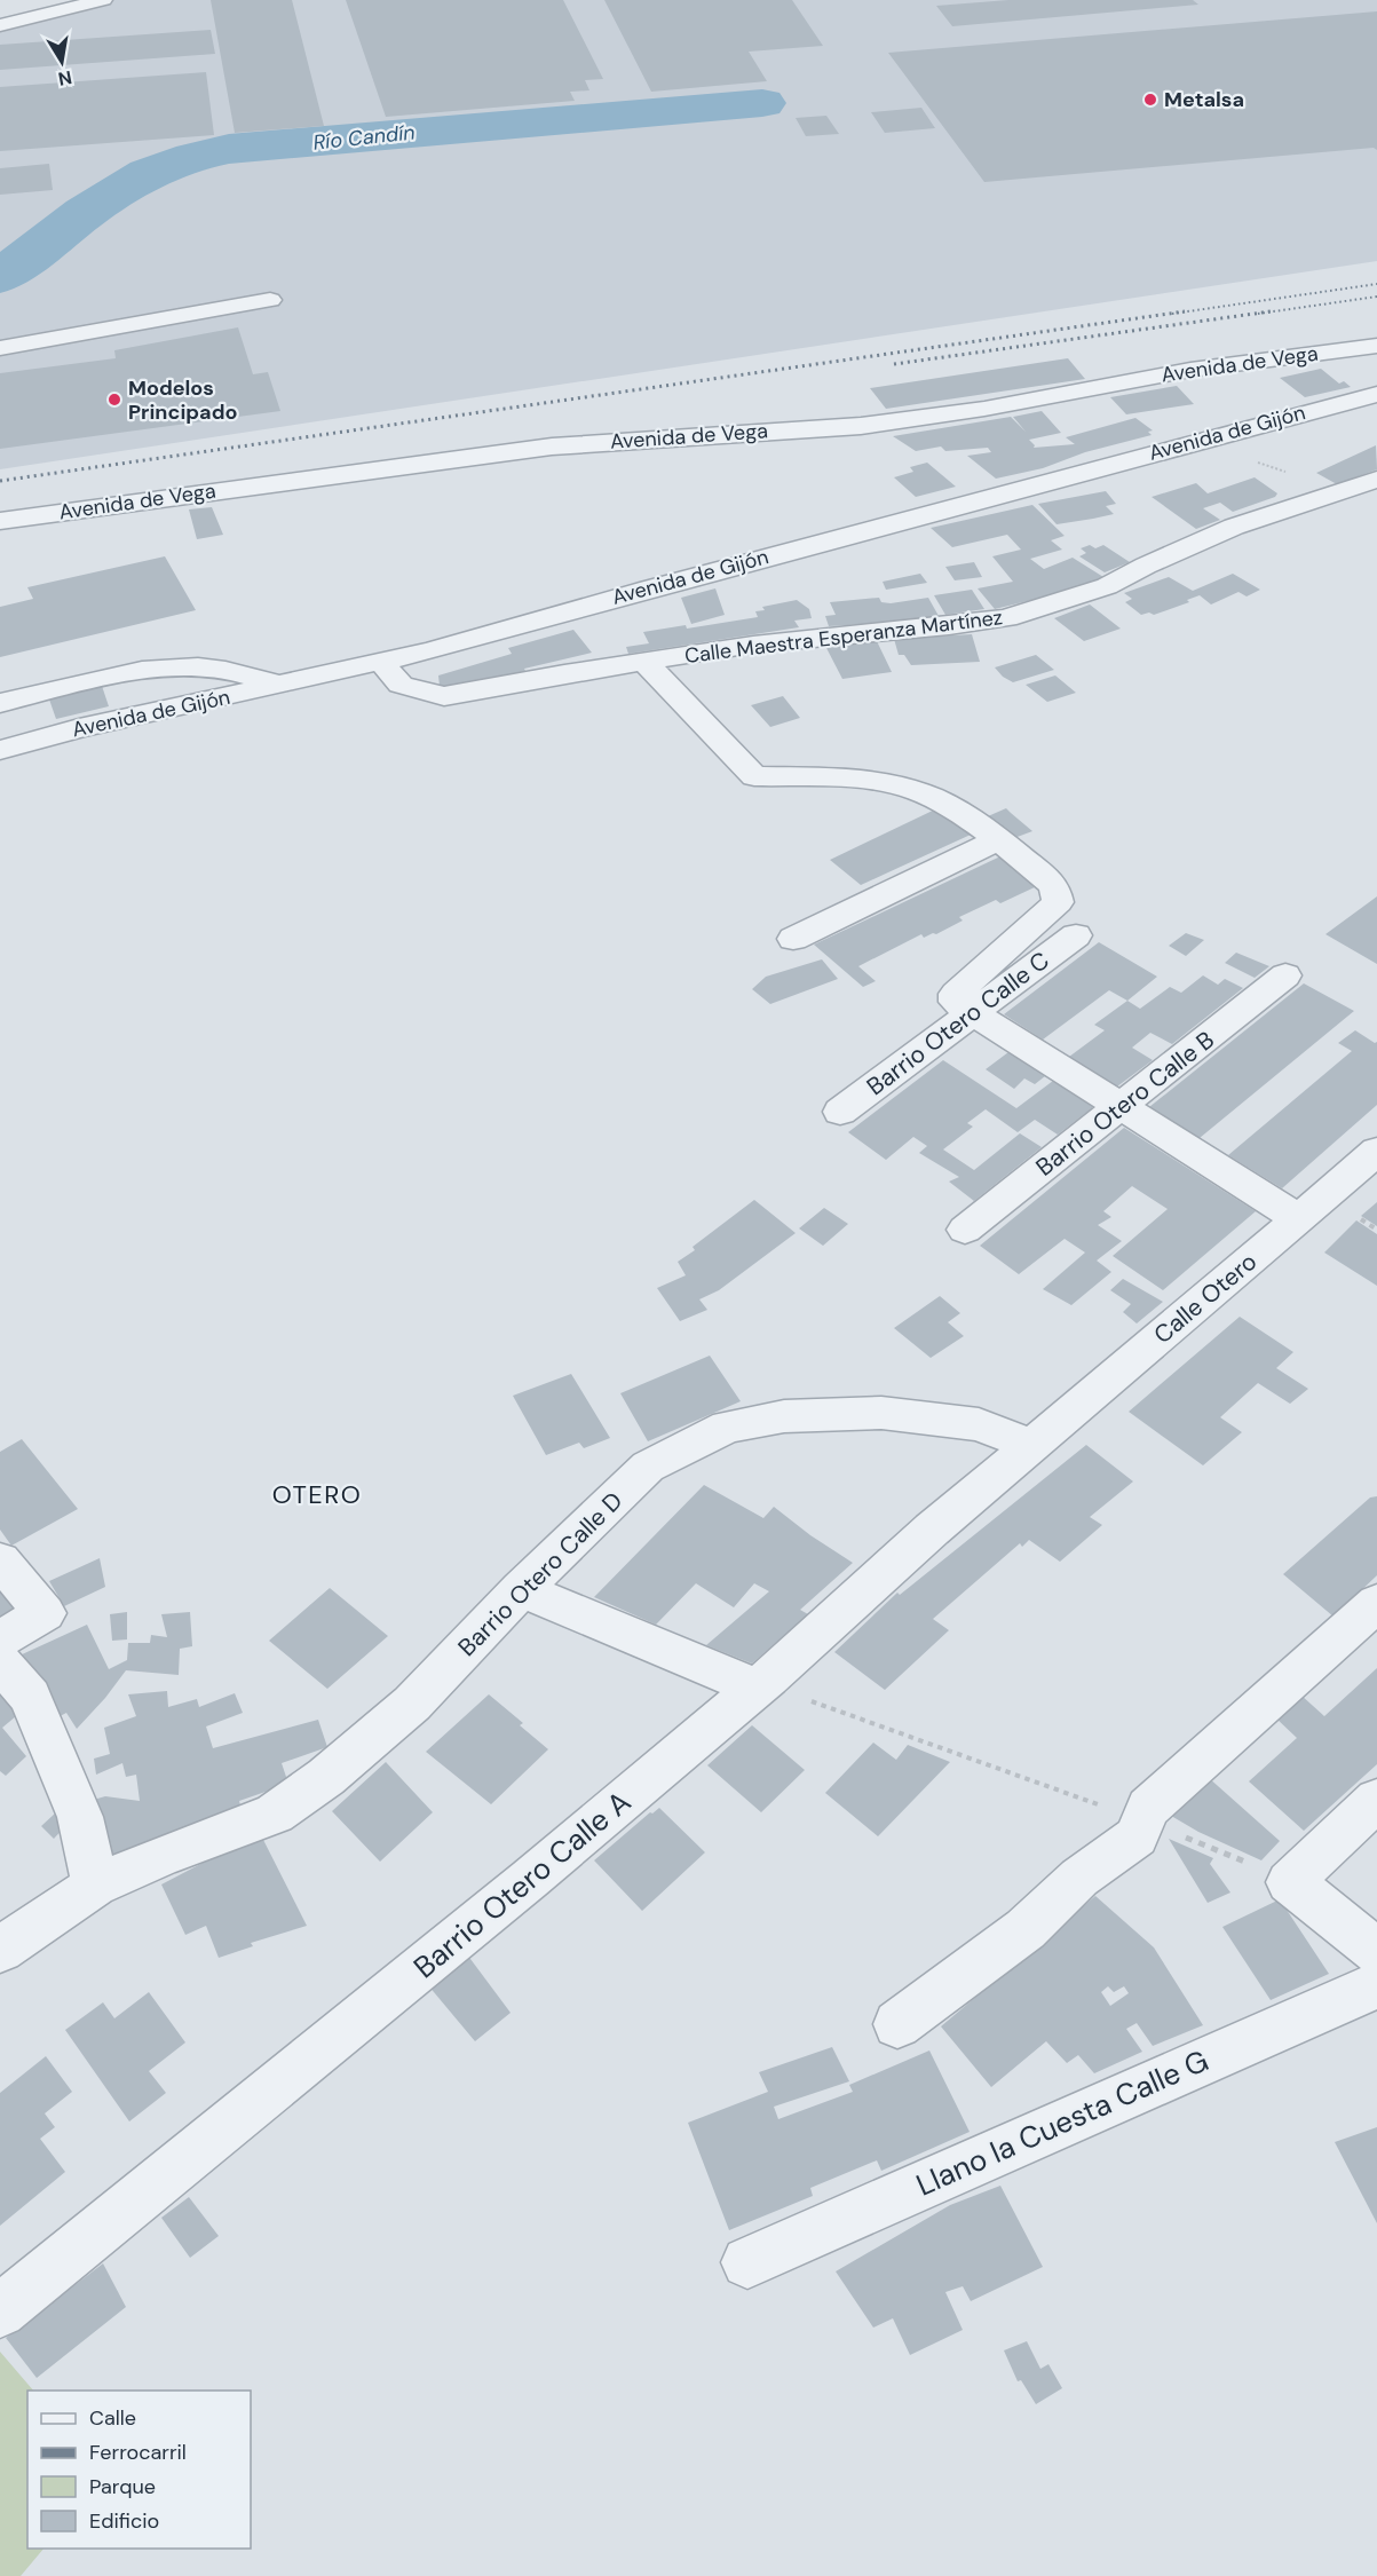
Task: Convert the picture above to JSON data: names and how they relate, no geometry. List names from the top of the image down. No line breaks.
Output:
{"streets":{"street":["Avenida de Vega","Avenida de Gijón","Calle Maestra Esperanza Martínez","Barrio Otero Calle C","Barrio Otero Calle B","Calle Otero","Barrio Otero Calle D","Barrio Otero Calle A","Llano la Cuesta Calle G"]},"crossings":[["Avenida de Gijón","Calle Maestra Esperanza Martínez"],["Calle Otero","Barrio Otero Calle D"],["Calle Otero","Barrio Otero Calle A"],["Barrio Otero Calle D","Barrio Otero Calle A"]],"districts":["OTERO"],"water":["Río Candín"],"places":["Metalsa","Modelos Principado"],"legend":["Calle","Ferrocarril","Parque","Edificio"],"north":"bottom"}
